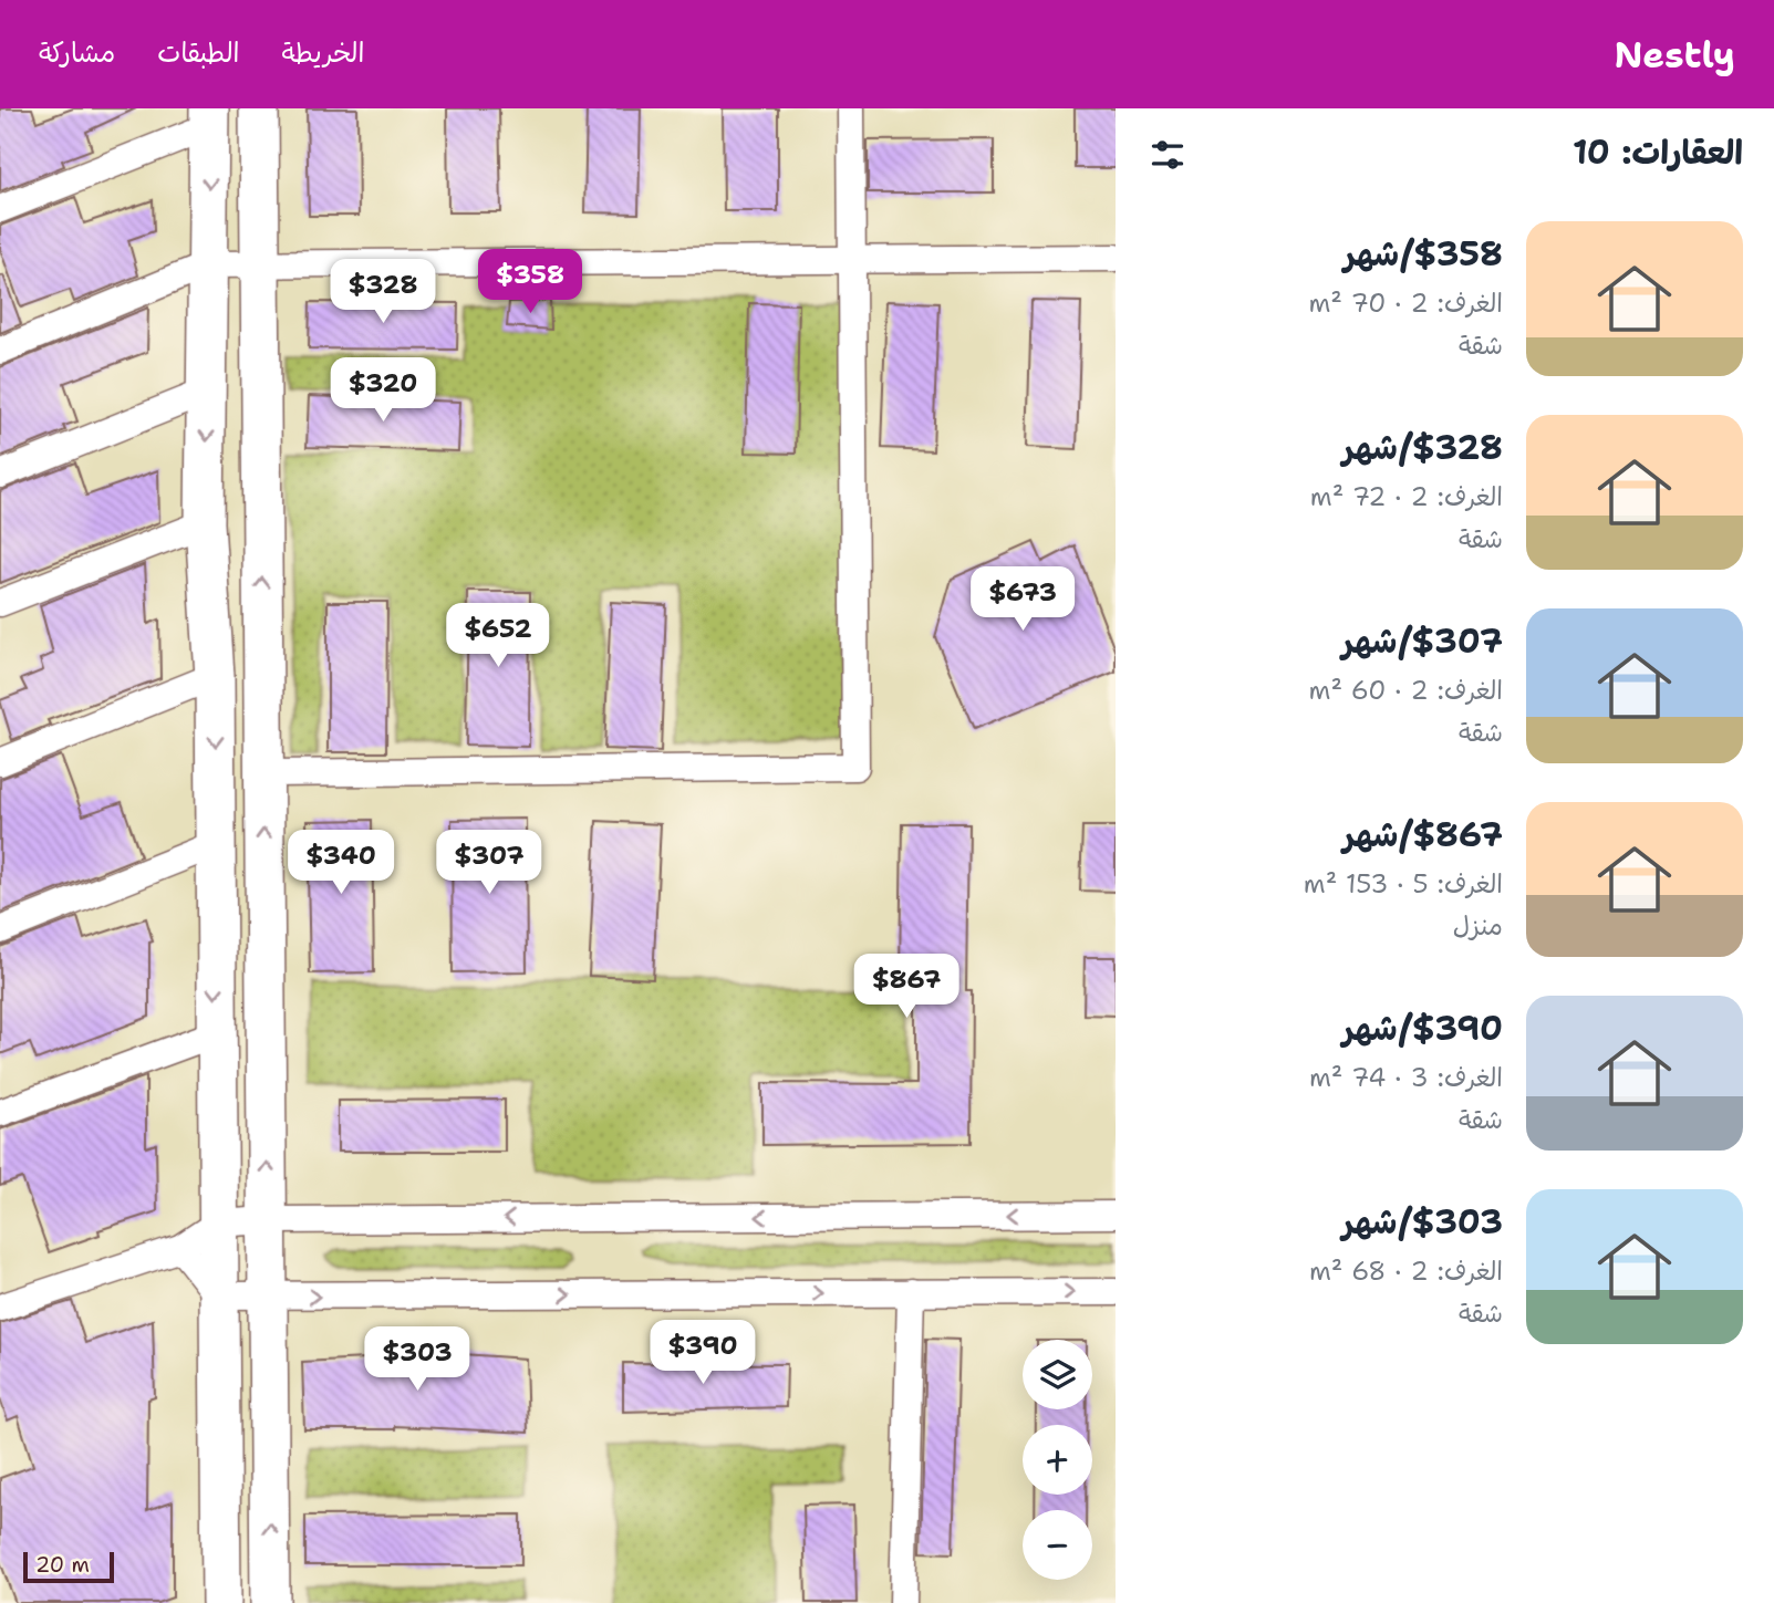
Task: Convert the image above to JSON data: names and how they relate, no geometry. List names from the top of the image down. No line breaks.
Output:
{"scale_bar":"20 m","page":{"header":"Nestly","nav":["الخريطة","الطبقات","مشاركة"],"heading":"العقارات: 10","list":[{"name":"$358/شهر","note":"الغرف: 2 · 70 m² · شقة"},{"name":"$328/شهر","note":"الغرف: 2 · 72 m² · شقة"},{"name":"$307/شهر","note":"الغرف: 2 · 60 m² · شقة"},{"name":"$867/شهر","note":"الغرف: 5 · 153 m² · منزل"},{"name":"$390/شهر","note":"الغرف: 3 · 74 m² · شقة"},{"name":"$303/شهر","note":"الغرف: 2 · 68 m² · شقة"}],"price":["$358","$328","$320","$673","$652","$340","$307","$867","$390","$303"],"map_buttons":["+","−"],"scale":"20 m"}}
